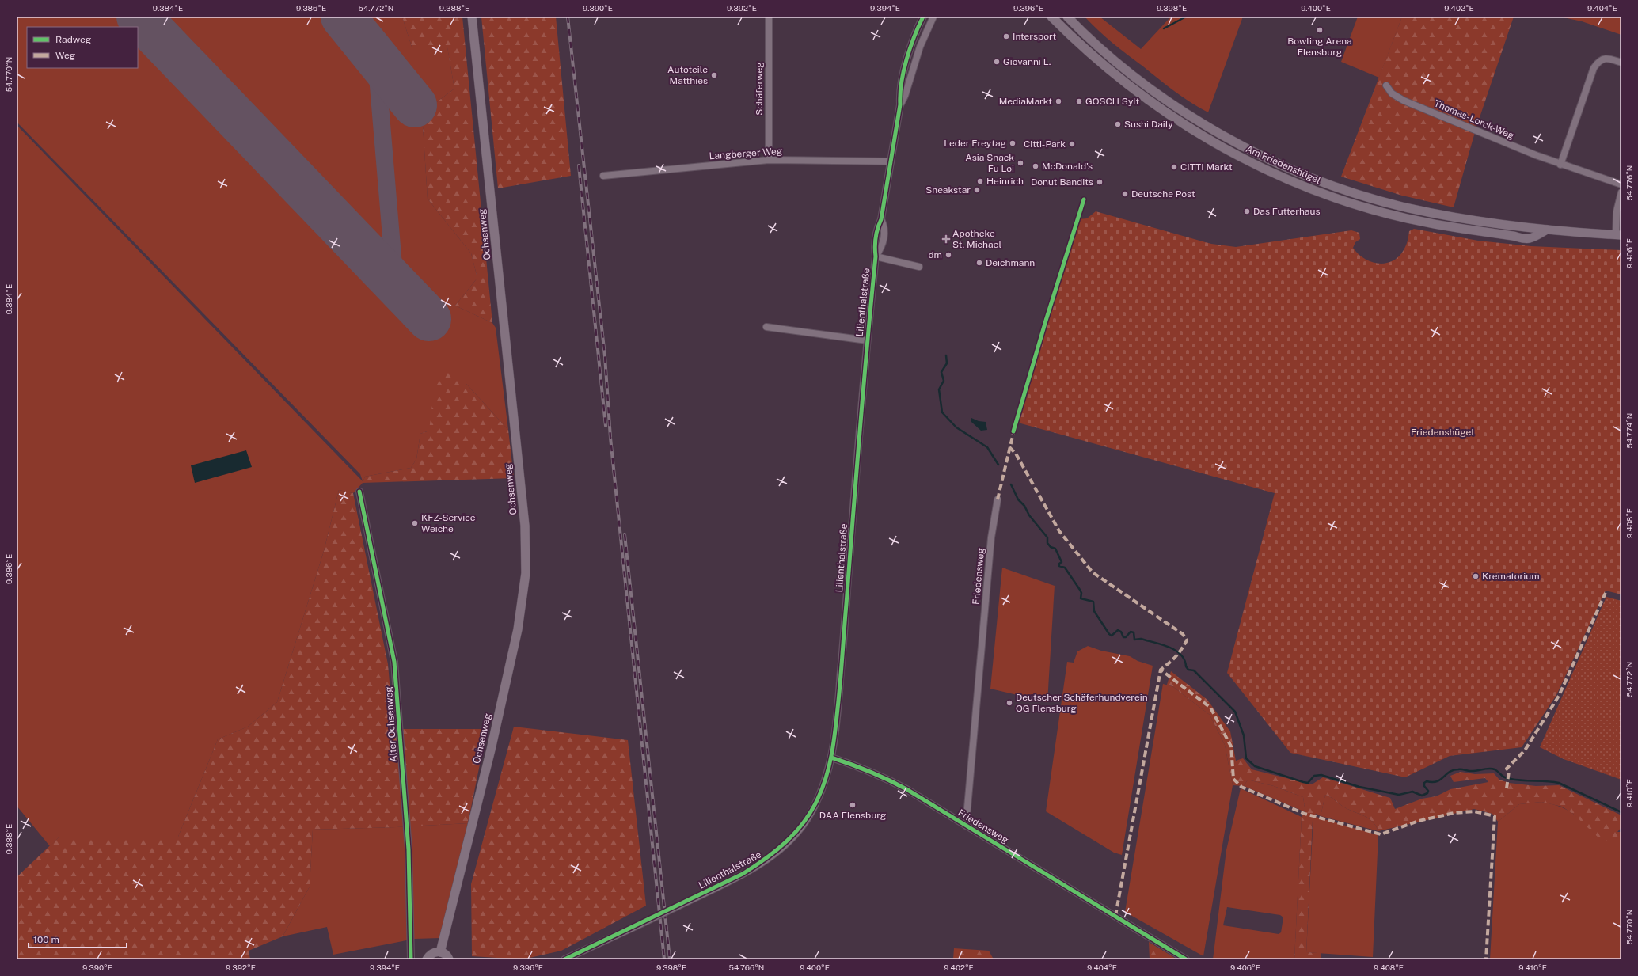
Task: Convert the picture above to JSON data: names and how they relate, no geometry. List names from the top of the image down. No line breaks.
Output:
{"streets":{"main road":["Am Friedenshügel","Ochsenweg"],"street":["Schäferweg","Thomas-Lorck-Weg","Langberger Weg","Lilienthalstraße","Friedensweg","Alter Ochsenweg"]},"crossings":[["Schäferweg","Langberger Weg"],["Langberger Weg","Lilienthalstraße"],["Lilienthalstraße","Friedensweg"]],"parks":["Friedenshügel"],"places":{"other":["Bowling Arena Flensburg","Intersport","Giovanni L.","Autoteile Matthies","MediaMarkt","GOSCH Sylt","Sushi Daily","Leder Freytag","Citti-Park","Asia Snack Fu Loi","McDonald's","CITTI Markt","Heinrich","Donut Bandits","Sneakstar","Deutsche Post","Das Futterhaus","dm","Deichmann","KFZ-Service Weiche","Krematorium","Deutscher Schäferhundverein OG Flensburg","DAA Flensburg"],"health":["Apotheke St. Michael"]},"legend":["Radweg","Weg"],"scale_bar":"100 m","coordinates":["9.384°E","9.386°E","54.772°N","9.388°E","9.390°E","9.392°E","9.394°E","9.396°E","9.398°E","9.400°E","9.402°E","9.404°E","54.770°N","54.776°N","9.406°E","54.774°N","9.408°E","9.410°E","54.766°N"]}
